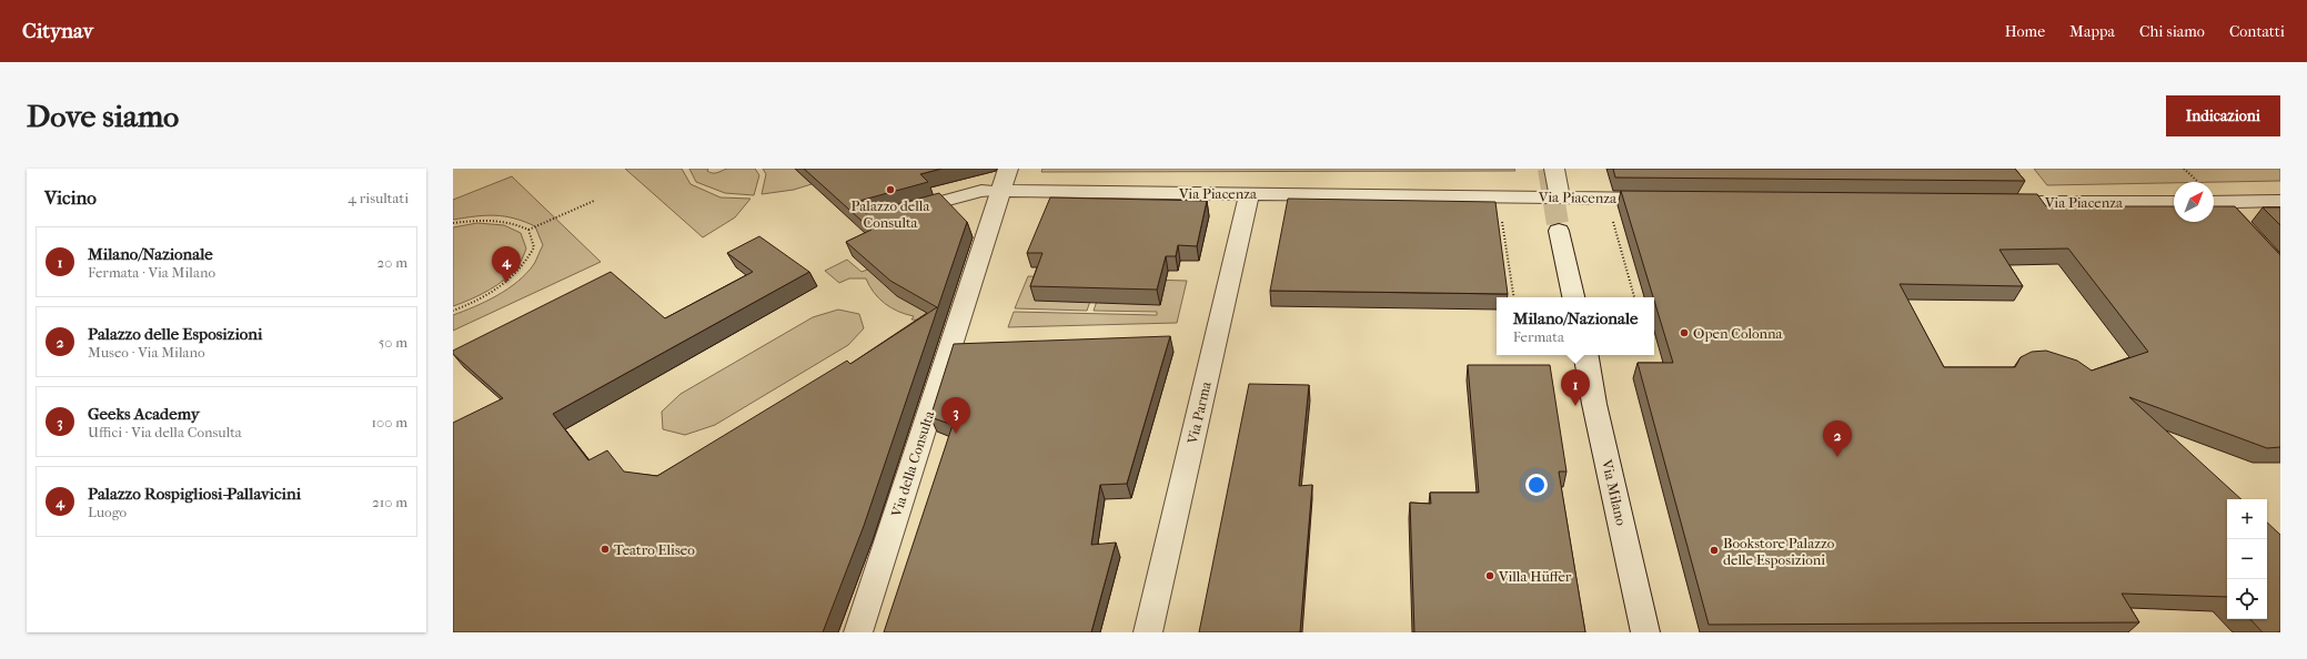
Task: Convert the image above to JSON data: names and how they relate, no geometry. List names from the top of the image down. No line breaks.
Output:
{"streets":{"street":["Via Piacenza","Via Parma","Via della Consulta","Via Milano"]},"crossings":[["Via Piacenza","Via Parma"],["Via Piacenza","Via della Consulta"]],"places":["Palazzo della Consulta","Open Colonna","Teatro Eliseo","Bookstore Palazzo delle Esposizioni","Villa Hüffer"],"north":"top right","page":{"header":"Citynav","nav":["Home","Mappa","Chi siamo","Contatti"],"buttons":"Indicazioni","title":"Dove siamo","heading":["Vicino","4 risultati"],"list":[{"mark":"1","name":"Milano/Nazionale","note":"Fermata · Via Milano","value":"20 m"},{"mark":"2","name":"Palazzo delle Esposizioni","note":"Museo · Via Milano","value":"50 m"},{"mark":"3","name":"Geeks Academy","note":"Uffici · Via della Consulta","value":"100 m"},{"mark":"4","name":"Palazzo Rospigliosi-Pallavicini","note":"Luogo","value":"210 m"}],"pins":["4","1","3","2"],"popup":["Milano/Nazionale","Fermata"],"map_buttons":["+","−"]}}
